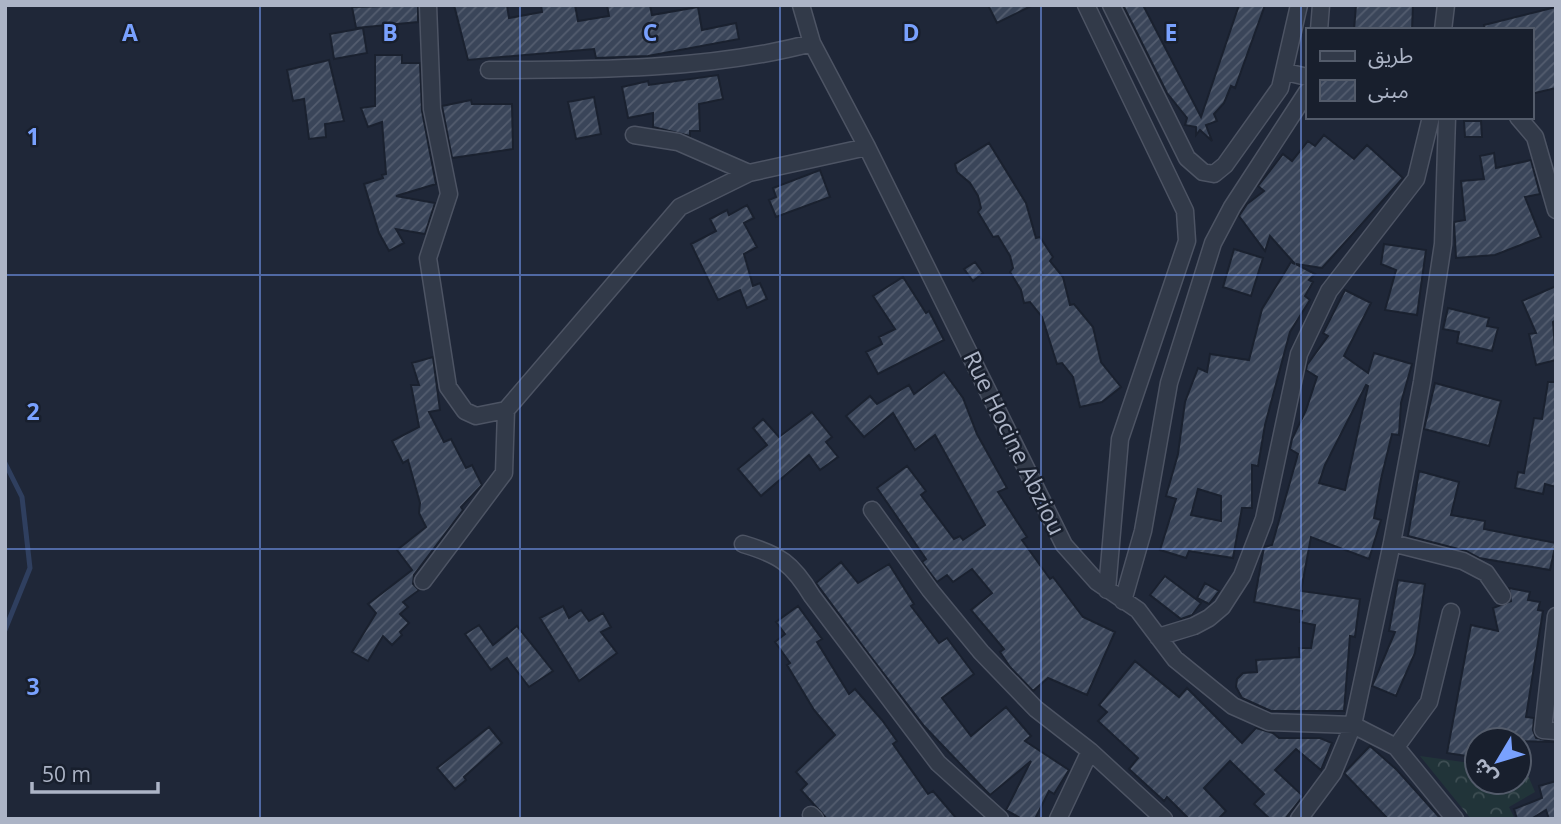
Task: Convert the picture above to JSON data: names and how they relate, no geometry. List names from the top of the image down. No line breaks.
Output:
{"streets":{"street":["Rue Hocine Abziou"]},"legend":["طريق","مبنى"],"scale_bar":"50 m","north":"bottom left","grid":{"columns":["A","B","C","D","E"],"rows":["1","2","3"]}}
